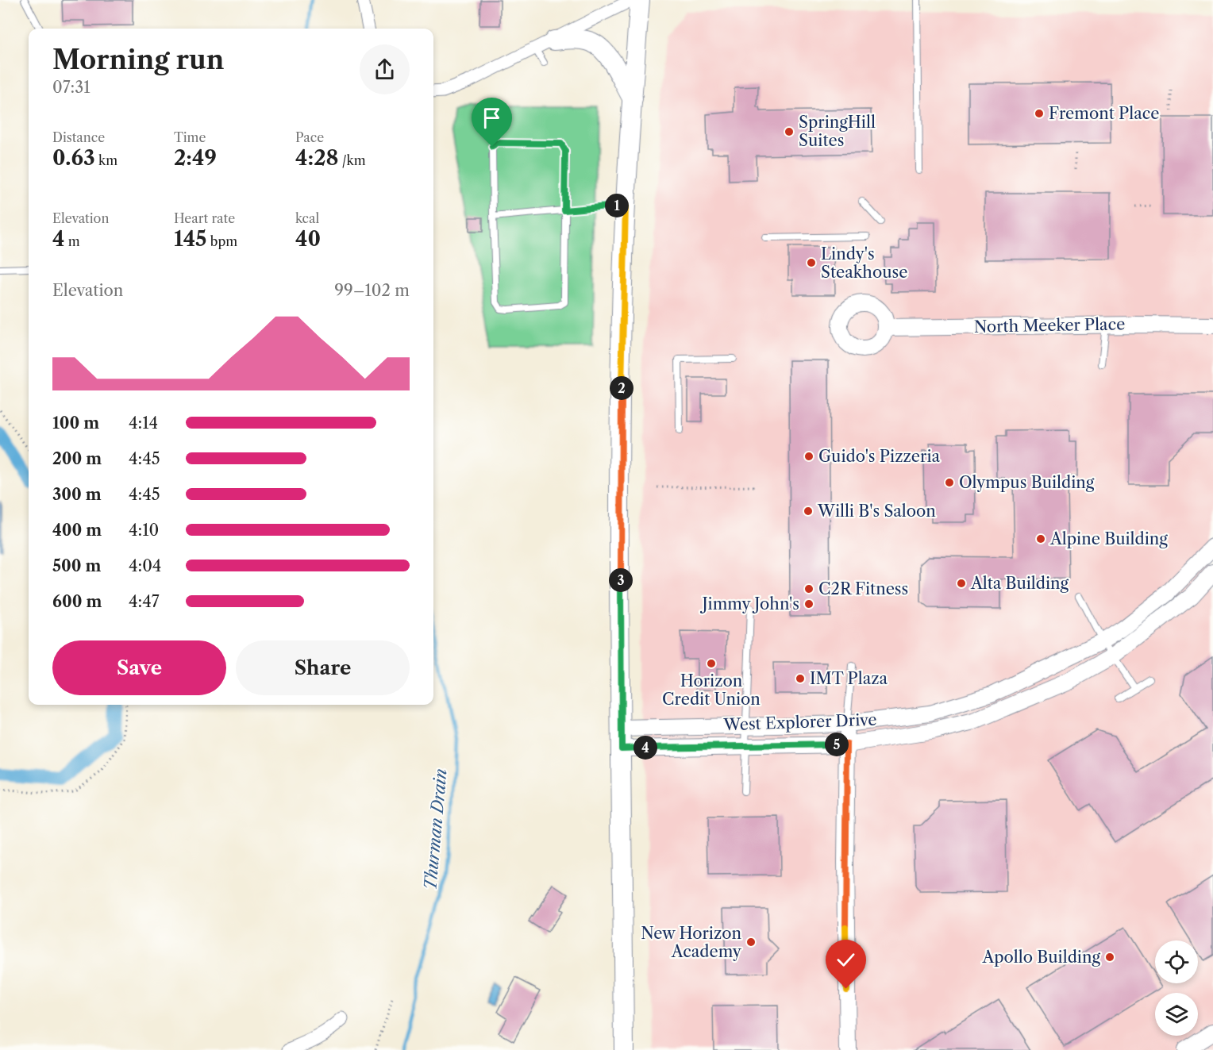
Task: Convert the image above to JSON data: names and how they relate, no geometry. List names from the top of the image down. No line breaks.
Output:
{"streets":{"street":["North Meeker Place","West Explorer Drive"]},"water":["Thurman Drain"],"places":["Fremont Place","SpringHill Suites","Lindy's Steakhouse","Guido's Pizzeria","Olympus Building","Willi B's Saloon","Alpine Building","Alta Building","C2R Fitness","Jimmy John's","Horizon Credit Union","IMT Plaza","New Horizon Academy","Apollo Building"],"page":{"heading":["Morning run","07:31"],"stats":[["Distance","0.63 km"],["Time","2:49"],["Pace","4:28 /km"],["Elevation","4 m"],["Heart rate","145 bpm"],["kcal","40"]],"pins":["1","2","3","5","4"],"chart":["Elevation","99–102 m"],"list":[{"name":"100 m","note":"4:14"},{"name":"200 m","note":"4:45"},{"name":"300 m","note":"4:45"},{"name":"400 m","note":"4:10"},{"name":"500 m","note":"4:04"},{"name":"600 m","note":"4:47"}],"buttons":["Save","Share"]}}
